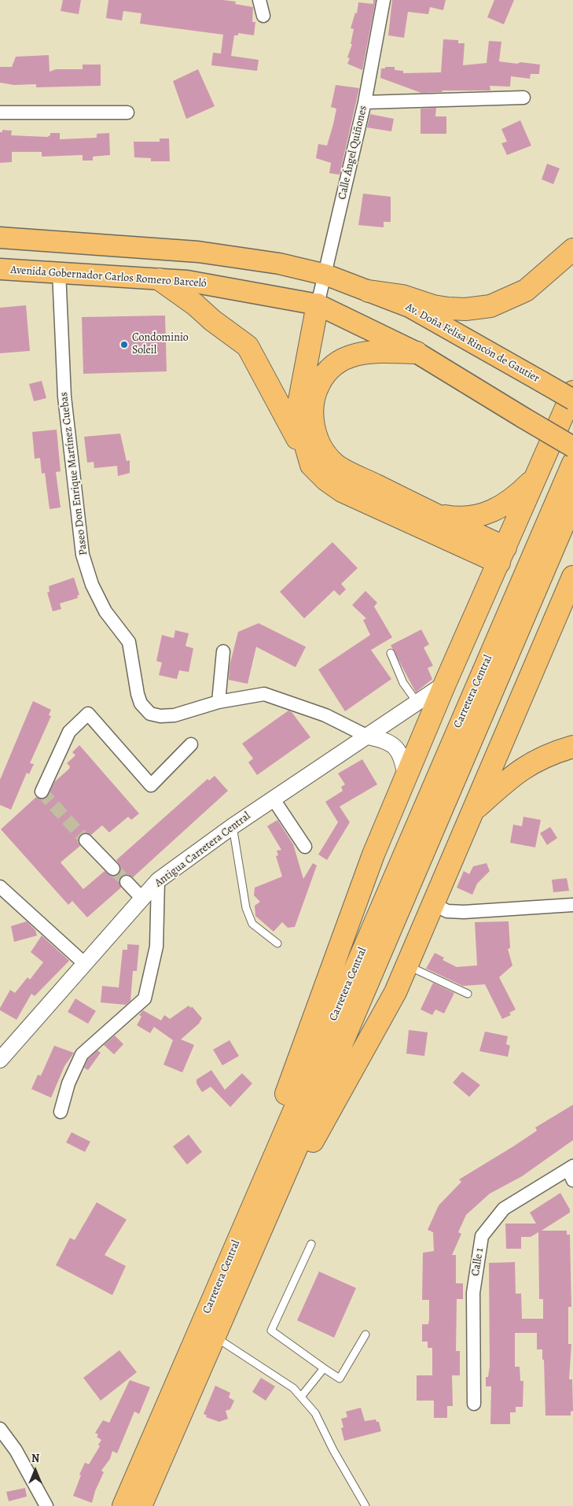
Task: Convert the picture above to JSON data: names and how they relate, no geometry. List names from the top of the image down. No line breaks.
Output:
{"streets":{"highway":["Carretera Central"],"main road":["Avenida Gobernador Carlos Romero Barceló","Av. Doña Felisa Rincón de Gautier"],"street":["Calle Ángel Quiñones","Paseo Don Enrique Martínez Cuebas","Antigua Carretera Central","Calle 1"]},"crossings":[["Calle Ángel Quiñones","Avenida Gobernador Carlos Romero Barceló"],["Calle Ángel Quiñones","Av. Doña Felisa Rincón de Gautier"],["Avenida Gobernador Carlos Romero Barceló","Paseo Don Enrique Martínez Cuebas"],["Paseo Don Enrique Martínez Cuebas","Antigua Carretera Central"]],"places":["Condominio Soleil"],"north":"top"}
